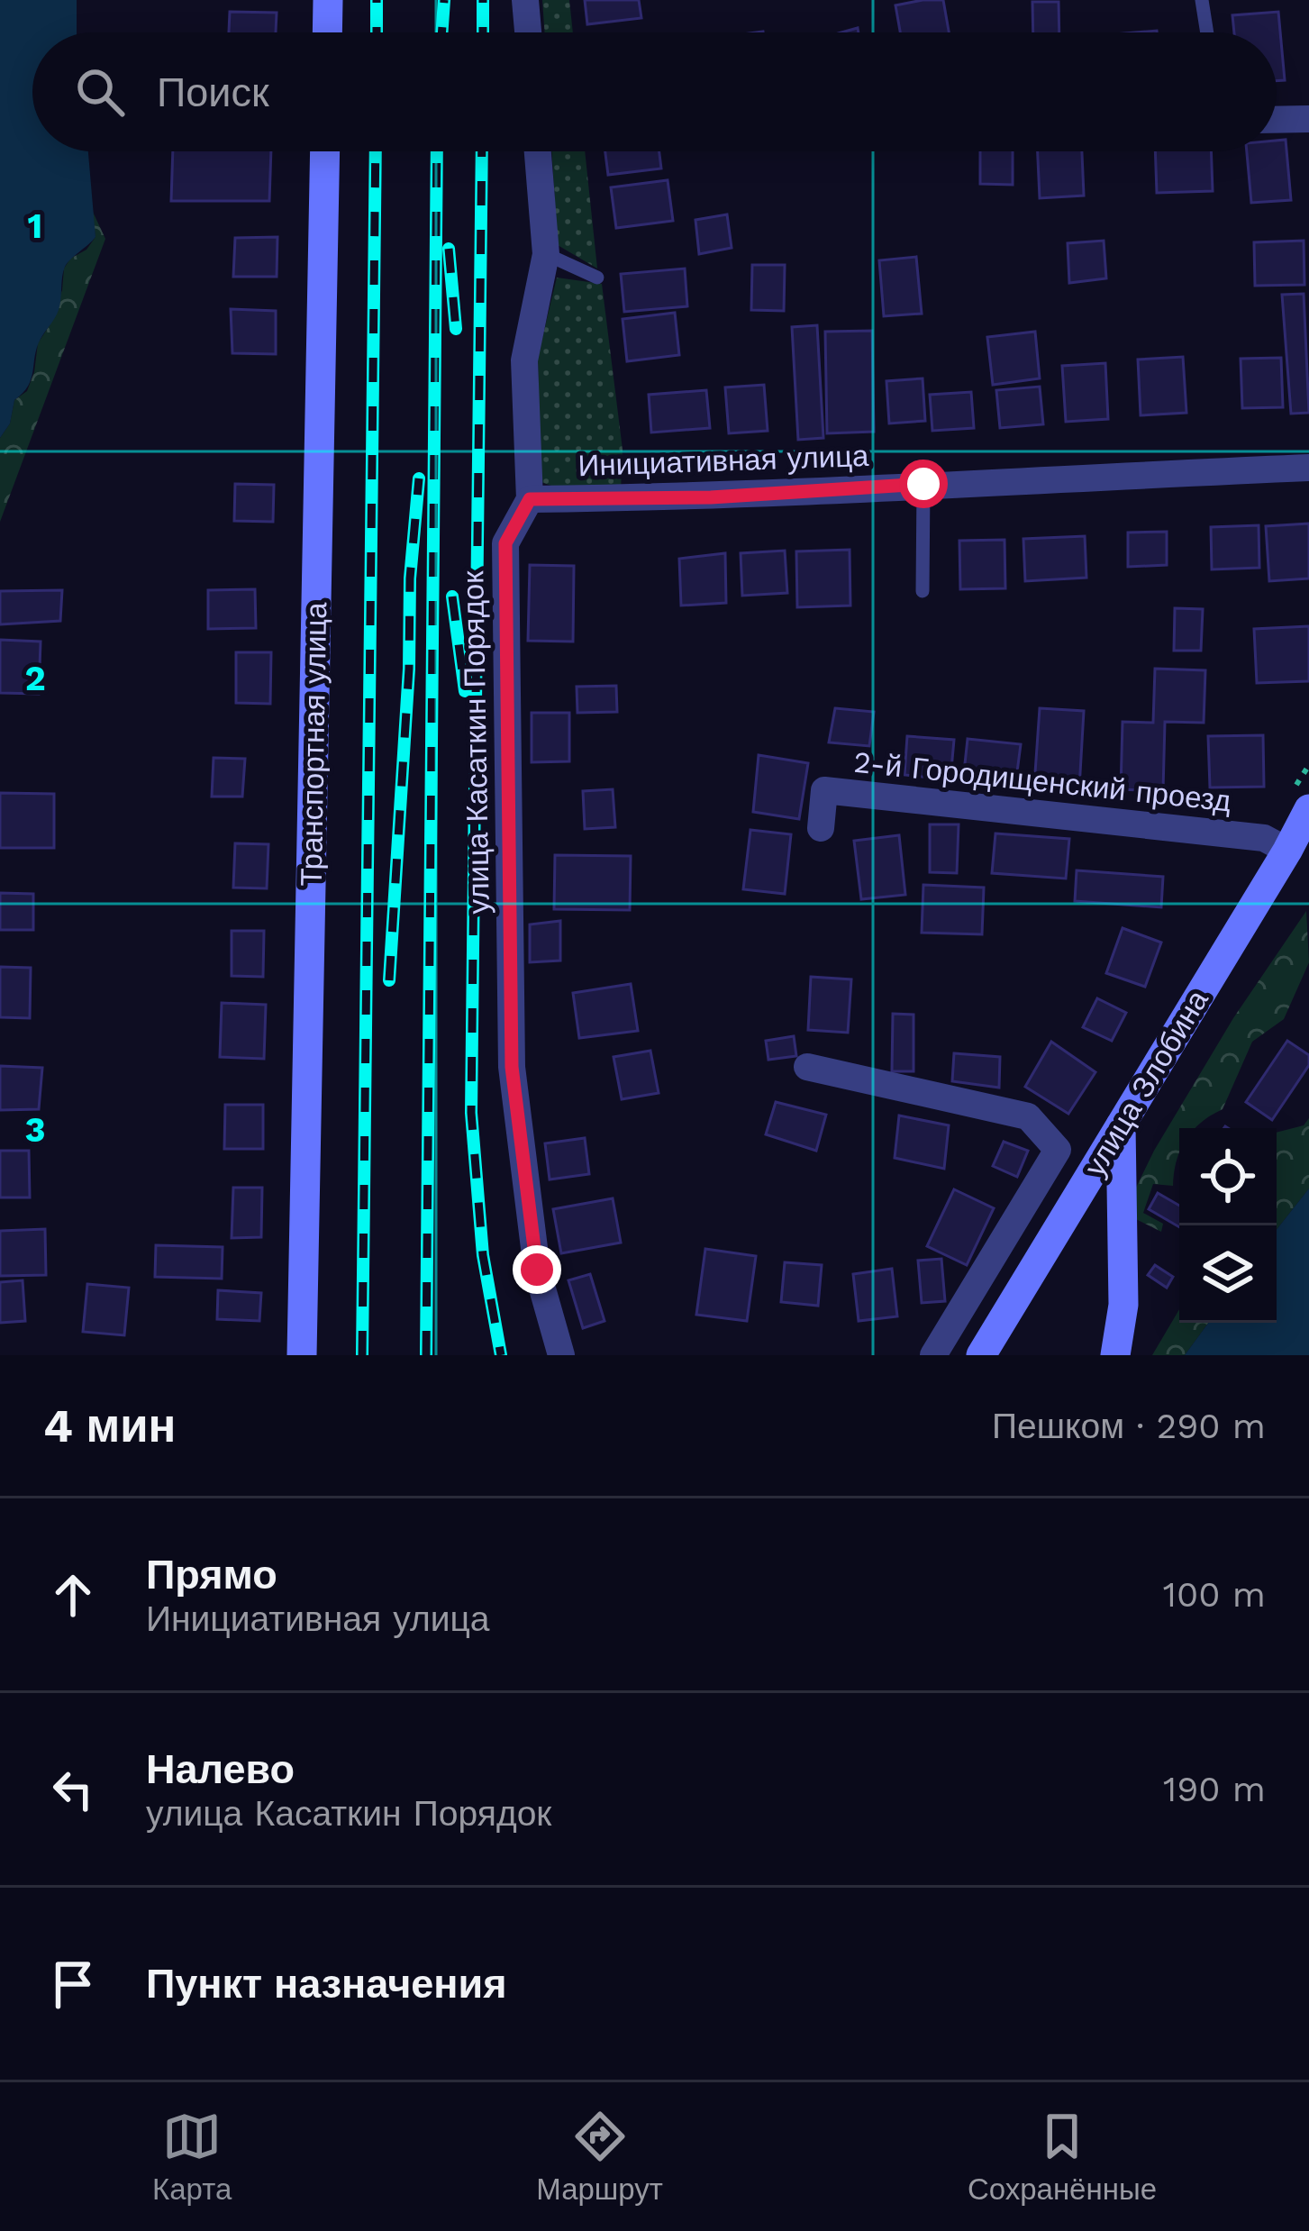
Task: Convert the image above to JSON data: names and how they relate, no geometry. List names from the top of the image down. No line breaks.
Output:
{"streets":{"main road":["Транспортная улица","улица Злобина"],"street":["Инициативная улица","улица Касаткин Порядок","2-й Городищенский проезд"]},"crossings":[["Инициативная улица","улица Касаткин Порядок"],["2-й Городищенский проезд","улица Злобина"]],"page":{"search":"Поиск","heading":["4 мин","Пешком · 290 m"],"list":[["Прямо","Инициативная улица","100 m"],["Налево","улица Касаткин Порядок","190 m"],"Пункт назначения"],"nav":["Карта","Маршрут","Сохранённые"]},"grid":{"rows":["1","2","3"]}}
